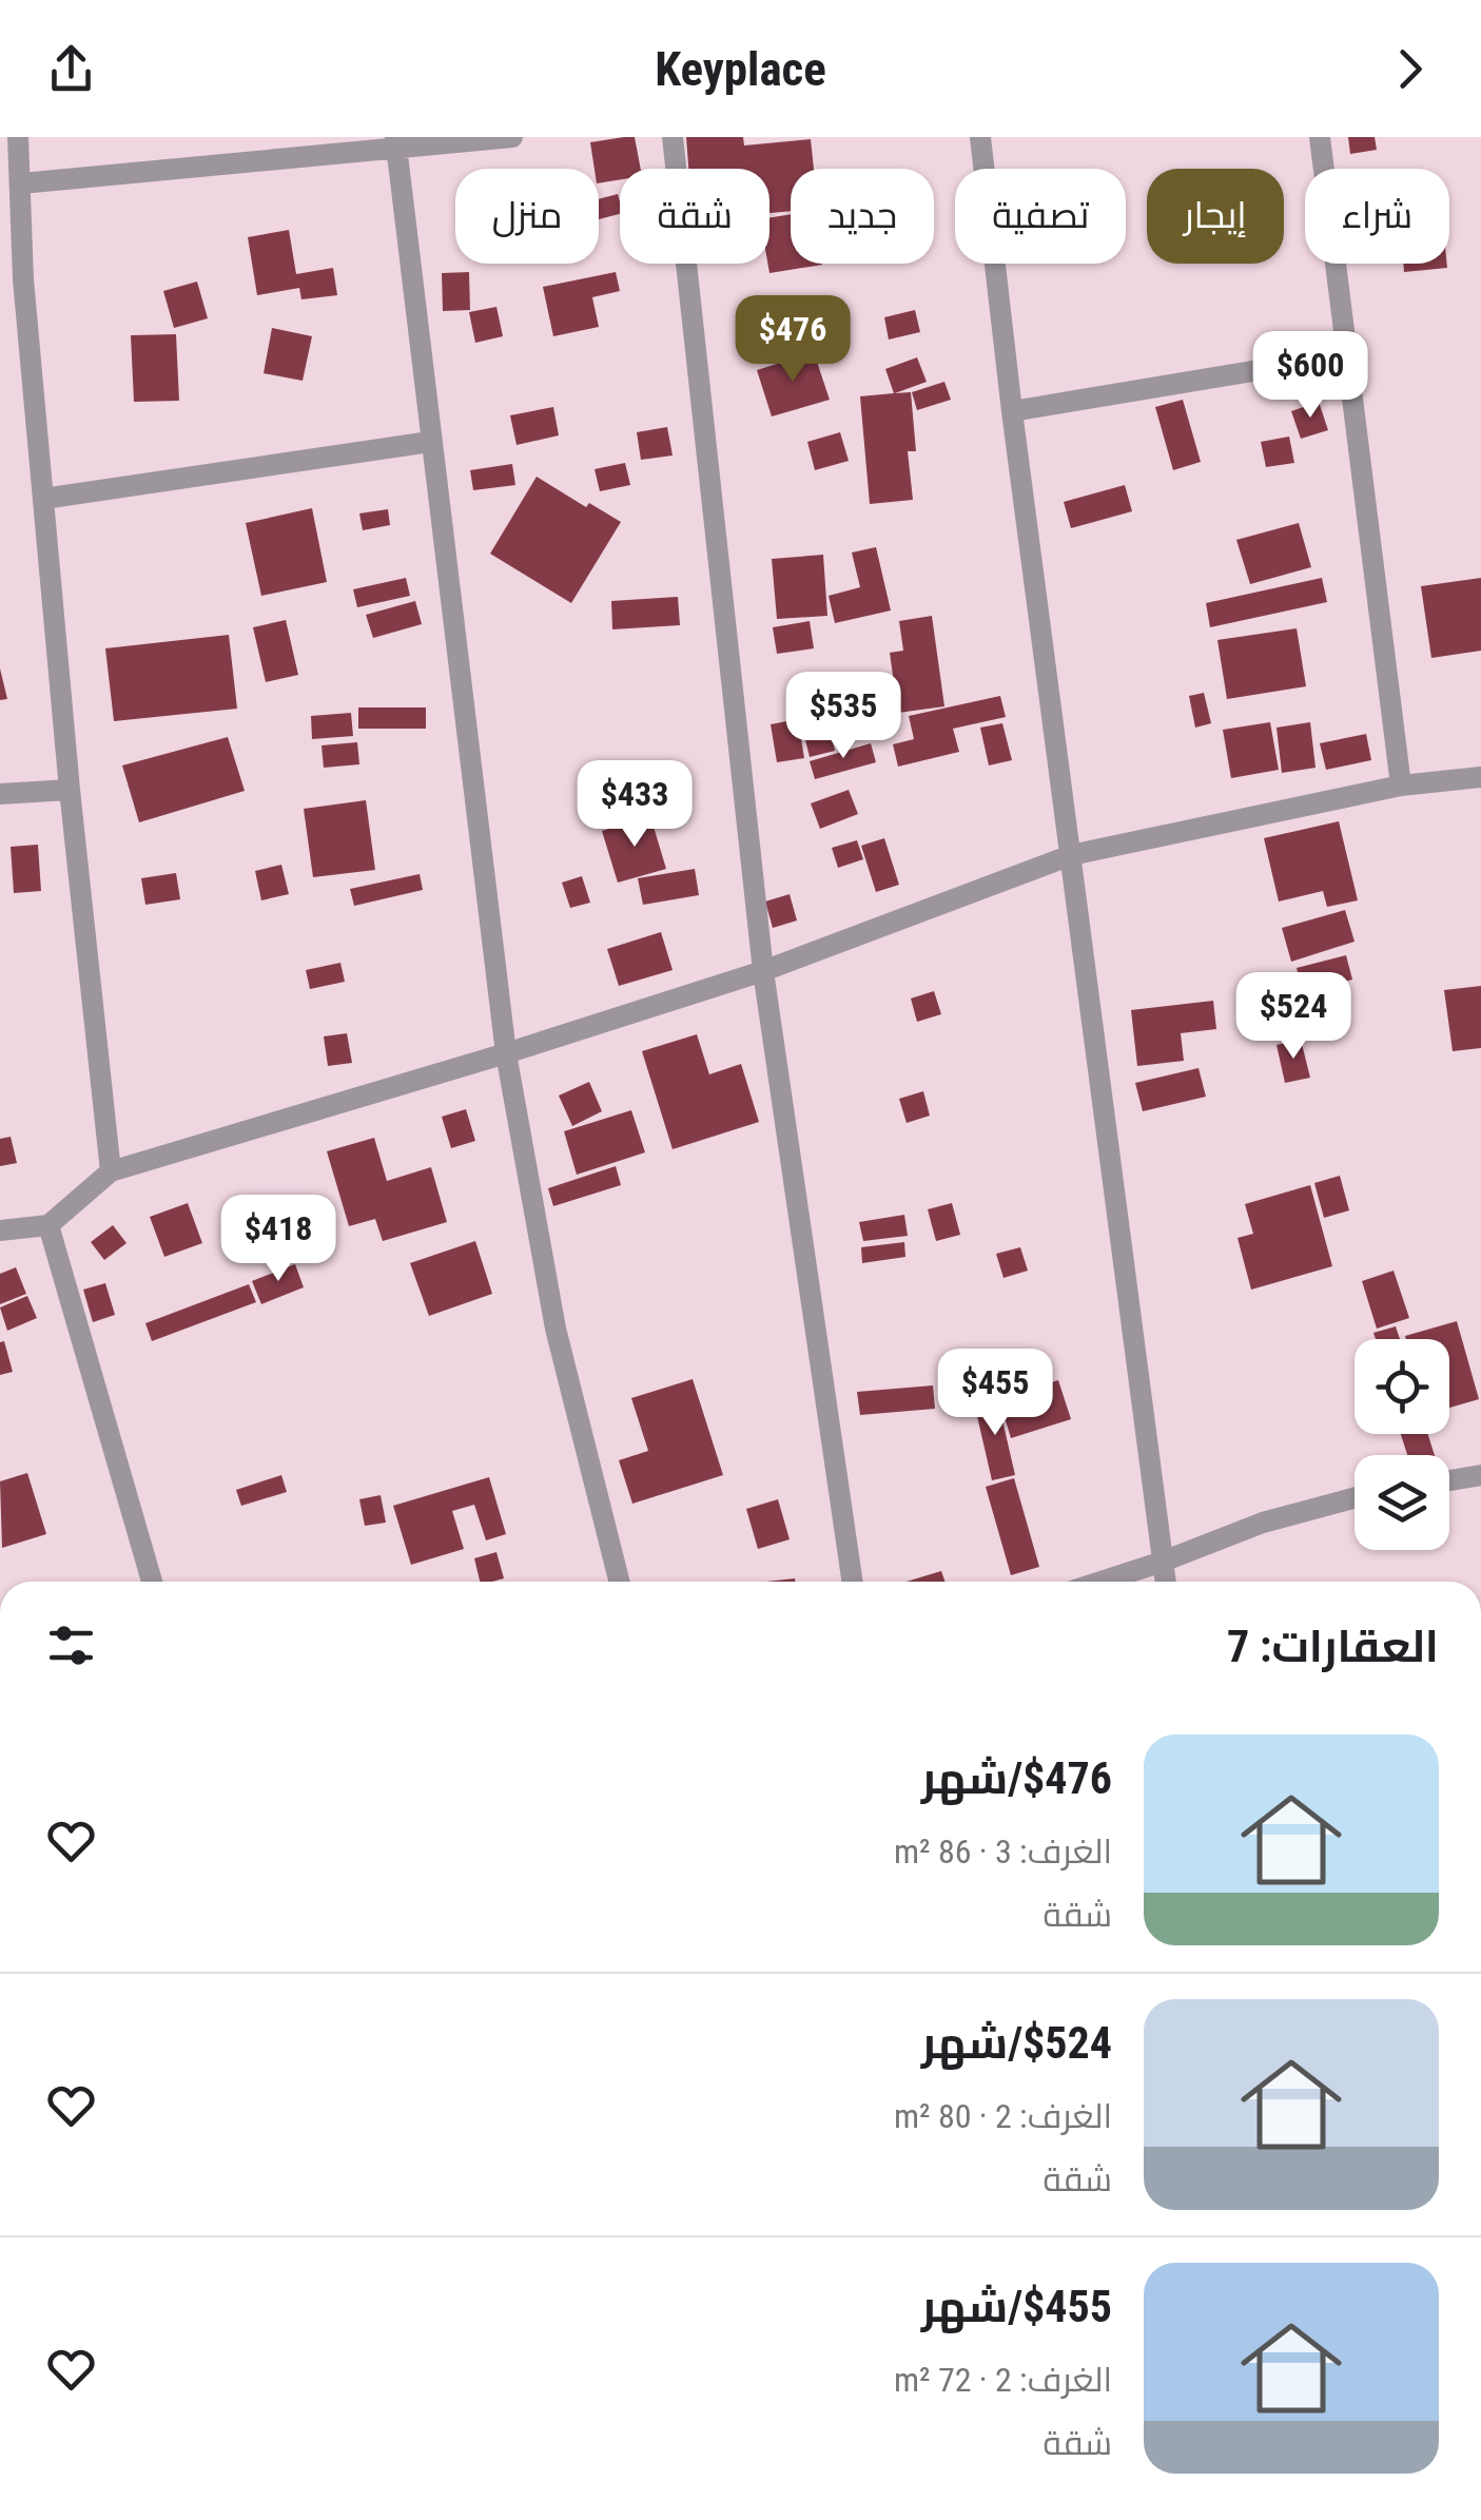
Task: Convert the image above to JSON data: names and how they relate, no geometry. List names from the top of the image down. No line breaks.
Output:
{"page":{"header":"Keyplace","chip":["شراء","إيجار","تصفية","جديد","شقة","منزل"],"price":["$476","$600","$535","$433","$524","$418","$455"],"heading":"العقارات: 7","list":[{"name":"$476/شهر","note":"الغرف: 3 · 86 m² · شقة"},{"name":"$524/شهر","note":"الغرف: 2 · 80 m² · شقة"},{"name":"$455/شهر","note":"الغرف: 2 · 72 m² · شقة"}]}}
